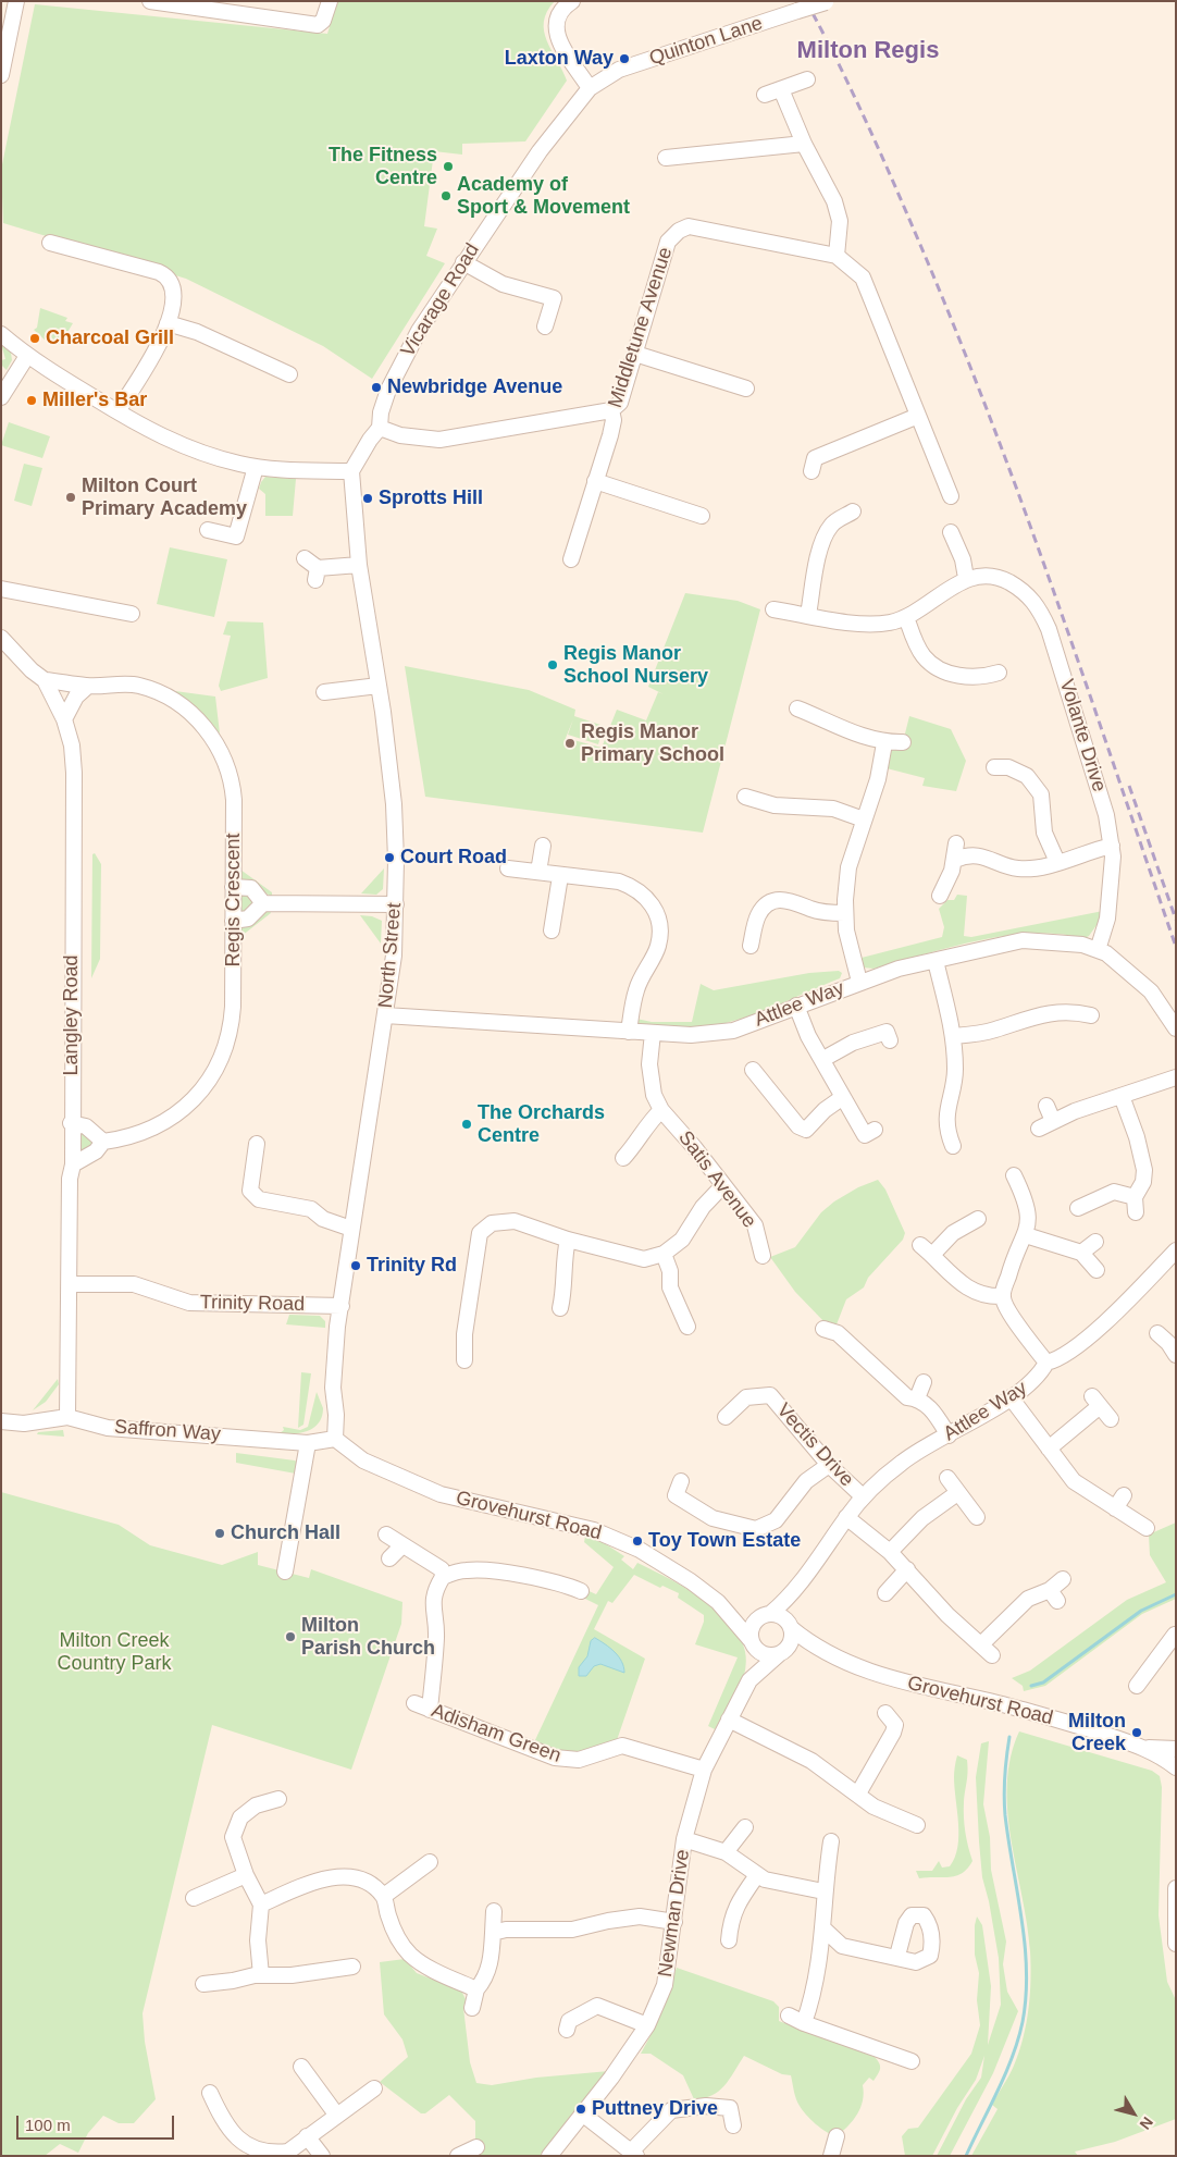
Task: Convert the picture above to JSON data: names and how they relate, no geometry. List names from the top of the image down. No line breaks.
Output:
{"streets":{"street":["Quinton Lane","Vicarage Road","Middletune Avenue","Volante Drive","Regis Crescent","North Street","Attlee Way","Langley Road","Satis Avenue","Trinity Road","Saffron Way","Vectis Drive","Grovehurst Road","Adisham Green","Newman Drive"]},"crossings":[["Quinton Lane","Vicarage Road"],["Vicarage Road","North Street"],["Volante Drive","Attlee Way"],["Regis Crescent","Langley Road"],["North Street","Attlee Way"],["North Street","Trinity Road"],["North Street","Saffron Way"],["North Street","Grovehurst Road"],["Attlee Way","Satis Avenue"],["Attlee Way","Vectis Drive"],["Attlee Way","Grovehurst Road"],["Attlee Way","Newman Drive"],["Langley Road","Trinity Road"],["Langley Road","Saffron Way"],["Saffron Way","Grovehurst Road"],["Grovehurst Road","Newman Drive"],["Adisham Green","Newman Drive"]],"districts":["Milton Regis"],"parks":["Milton Creek Country Park"],"places":["Laxton Way","The Fitness Centre","Academy of Sport & Movement","Charcoal Grill","Newbridge Avenue","Miller's Bar","Milton Court Primary Academy","Sprotts Hill","Regis Manor School Nursery","Regis Manor Primary School","Court Road","The Orchards Centre","Trinity Rd","Church Hall","Toy Town Estate","Milton Parish Church","Milton Creek","Puttney Drive"],"scale_bar":"100 m","north":"bottom right"}
